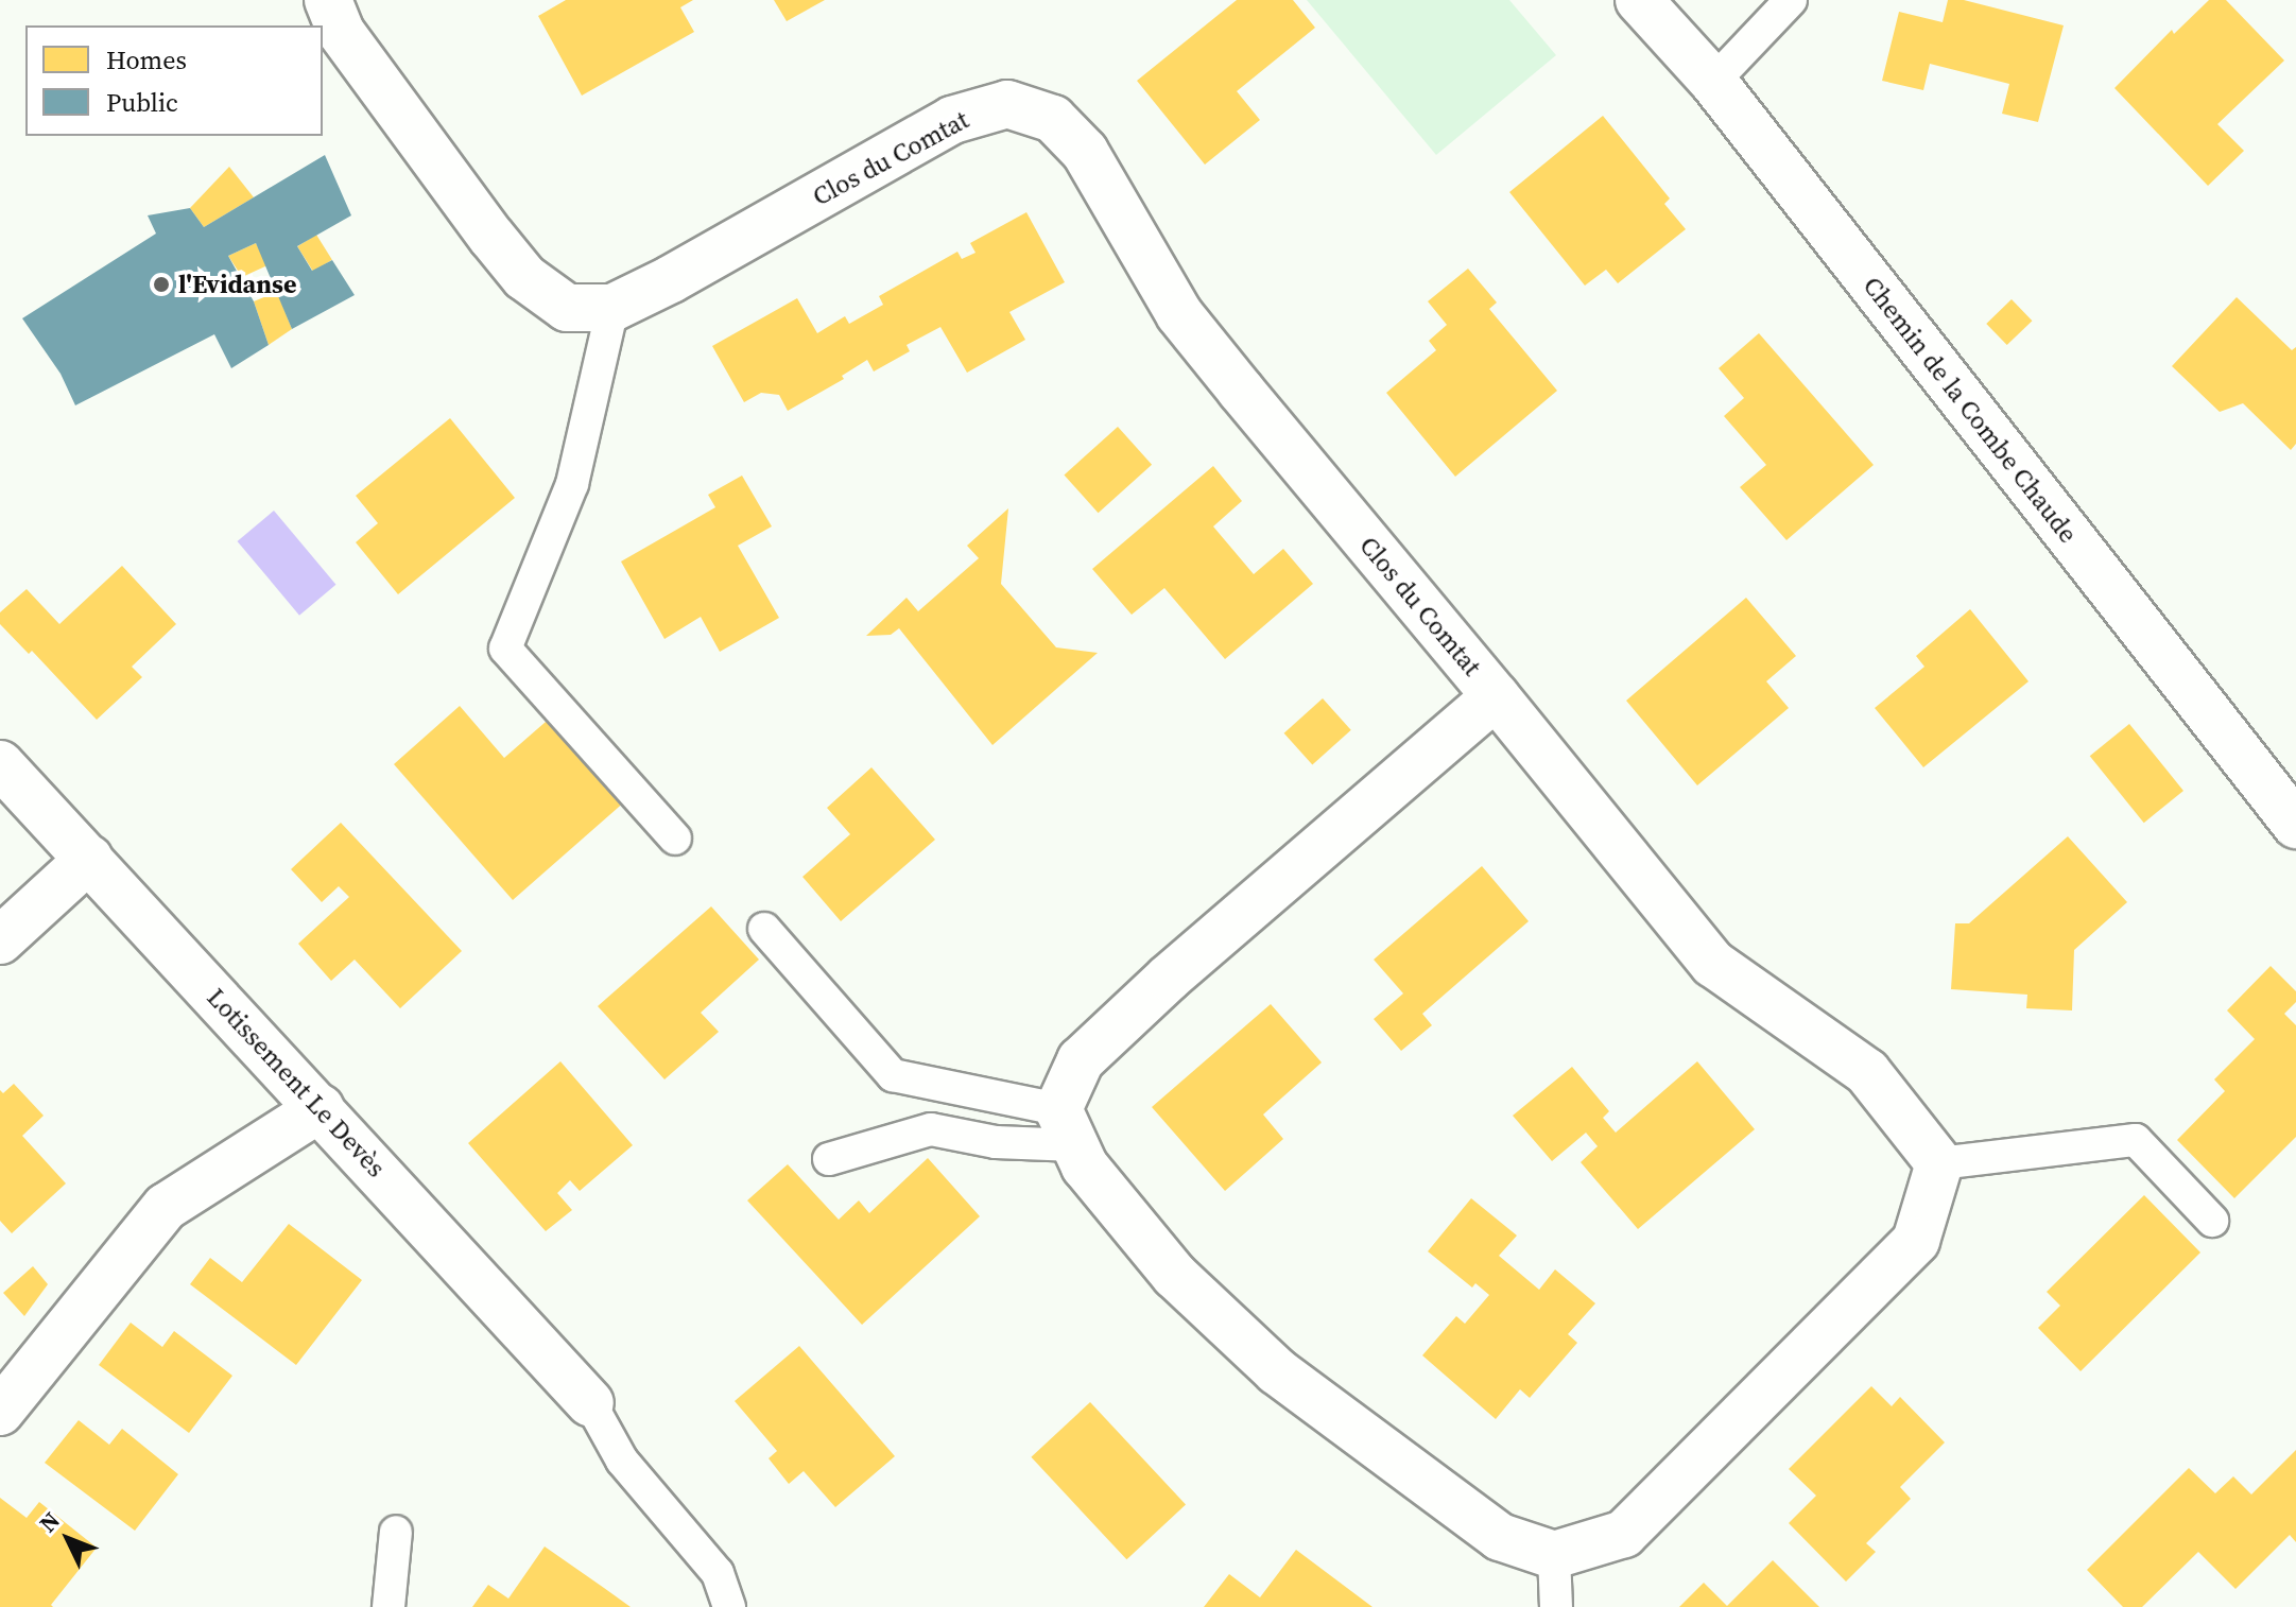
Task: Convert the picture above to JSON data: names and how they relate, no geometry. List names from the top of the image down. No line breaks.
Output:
{"streets":{"street":["Clos du Comtat","Chemin de la Combe Chaude","Lotissement Le Devès"]},"places":["l'Evidanse"],"legend":["Homes","Public"],"north":"top left"}
